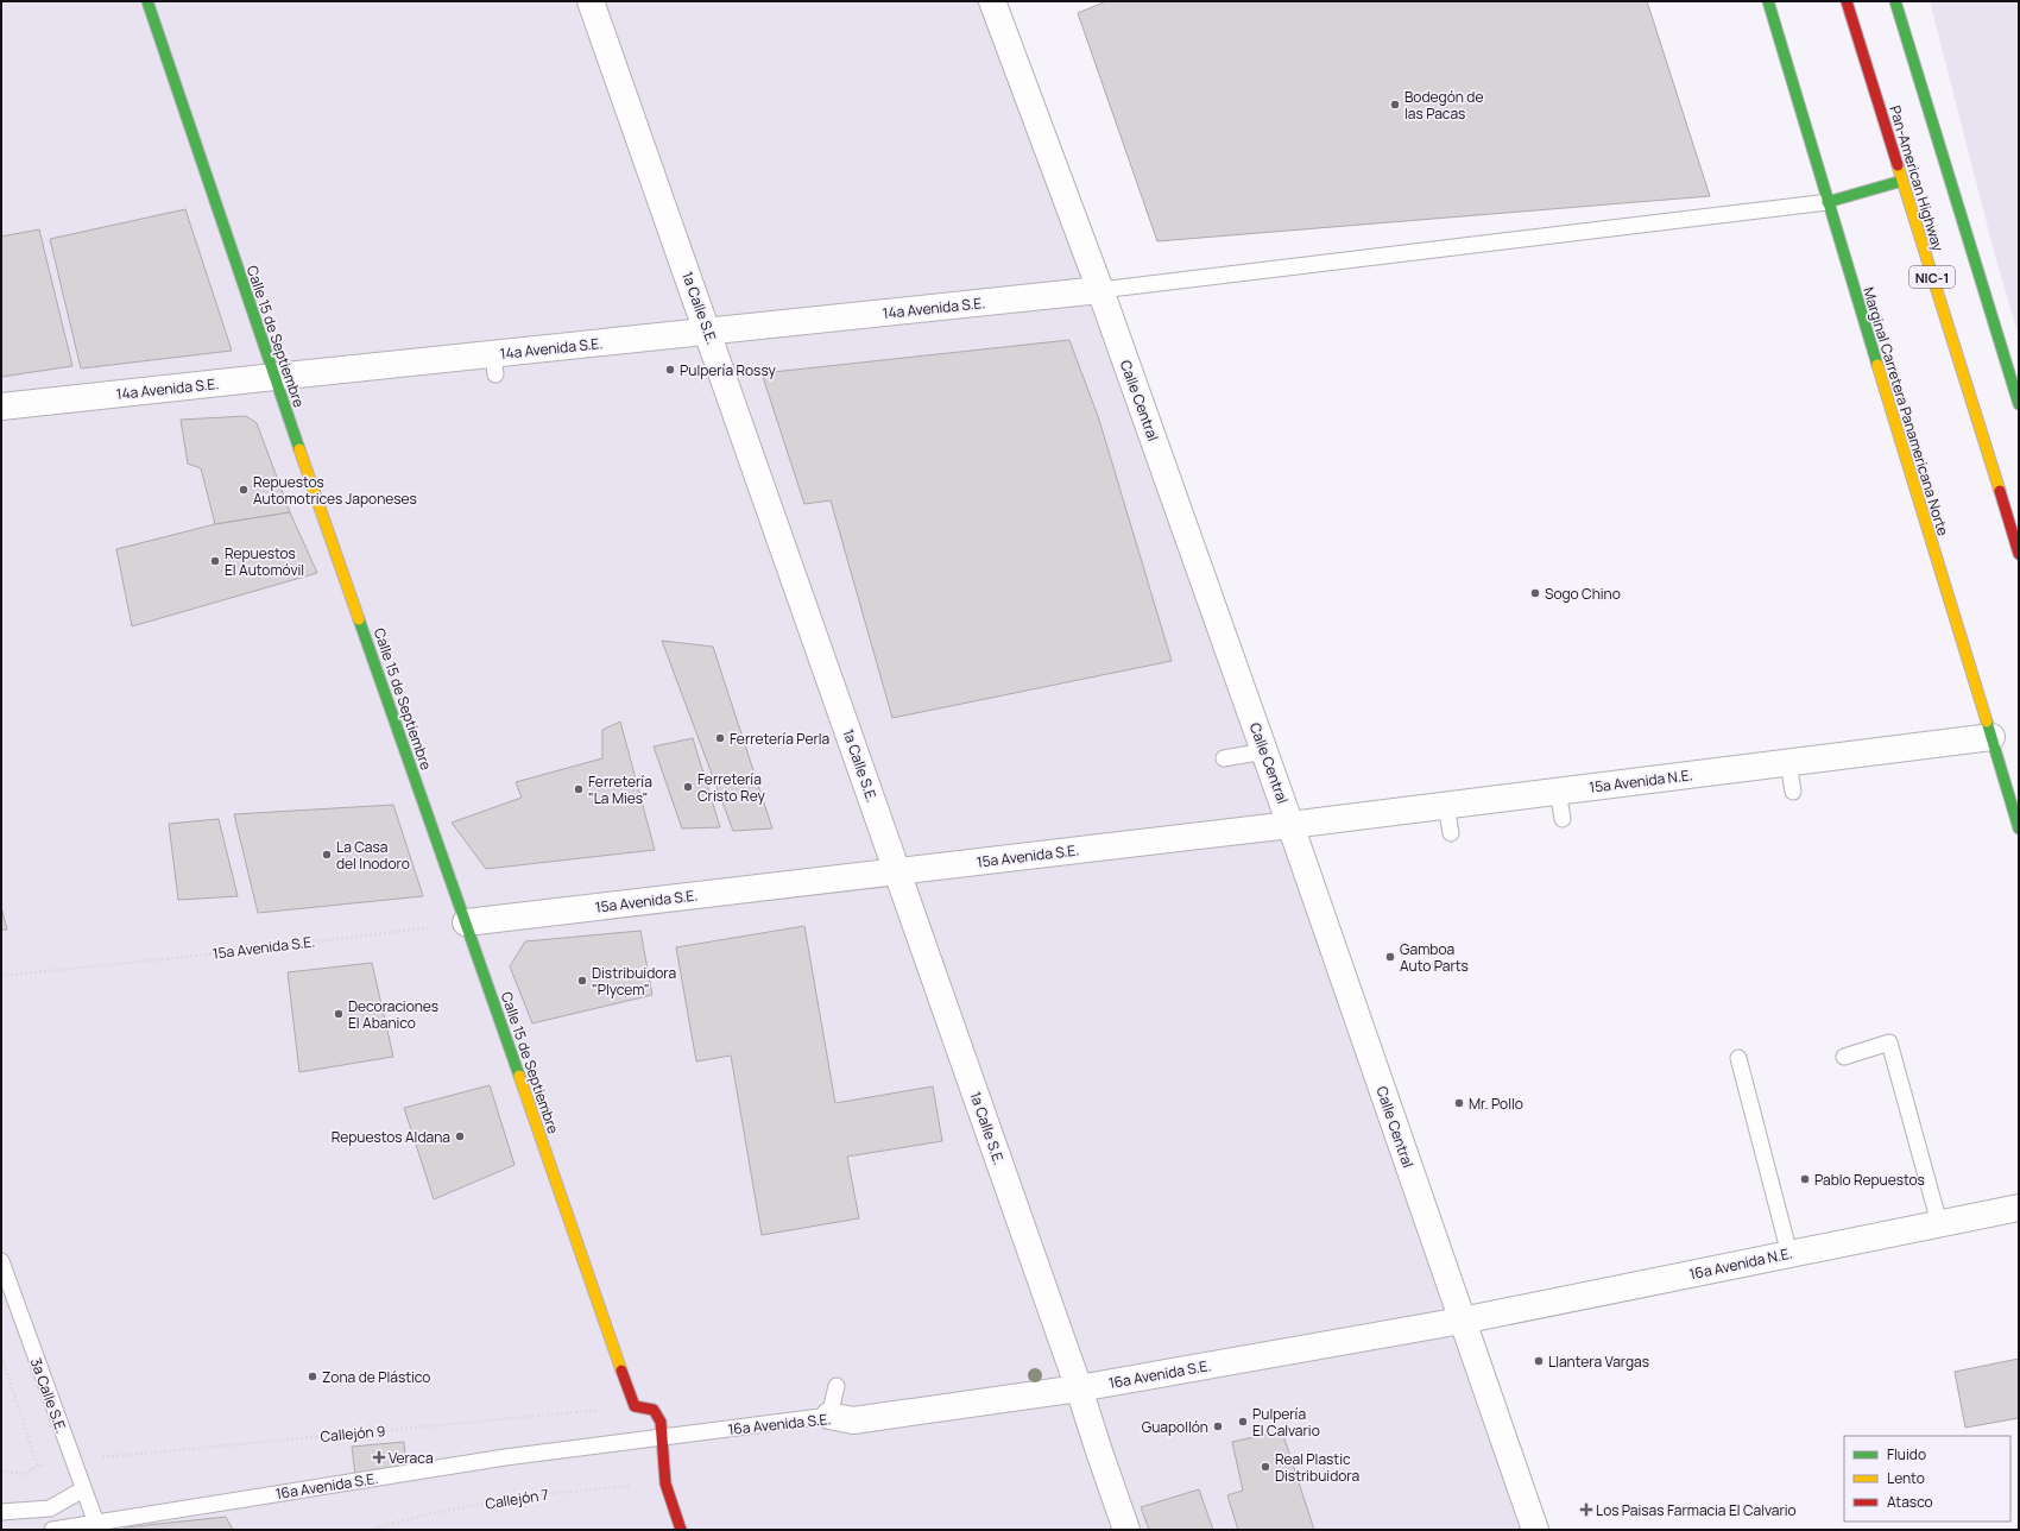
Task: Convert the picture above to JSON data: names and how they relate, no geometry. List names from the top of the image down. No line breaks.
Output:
{"streets":{"main road":["Pan-American Highway","NIC-1","Calle 15 de Septiembre","Marginal Carretera Panamericana Norte"],"street":["1a Calle S.E.","14a Avenida S.E.","Calle Central","15a Avenida N.E.","15a Avenida S.E.","16a Avenida N.E.","16a Avenida S.E."],"lane":["3a Calle S.E."],"path":["Callejón 9","Callejón 7"]},"crossings":[["1a Calle S.E.","14a Avenida S.E."],["1a Calle S.E.","15a Avenida S.E."],["1a Calle S.E.","16a Avenida S.E."],["14a Avenida S.E.","Calle 15 de Septiembre"],["14a Avenida S.E.","Calle Central"],["Calle 15 de Septiembre","15a Avenida S.E."],["Calle 15 de Septiembre","Callejón 9"],["Calle Central","15a Avenida N.E."],["Calle Central","15a Avenida S.E."],["Calle Central","16a Avenida N.E."],["Calle Central","16a Avenida S.E."],["Marginal Carretera Panamericana Norte","15a Avenida N.E."],["15a Avenida N.E.","15a Avenida S.E."],["16a Avenida N.E.","16a Avenida S.E."],["16a Avenida S.E.","3a Calle S.E."],["3a Calle S.E.","Callejón 9"]],"places":{"other":["Bodegón de las Pacas","Pulpería Rossy","Repuestos Automotrices Japoneses","Repuestos El Automóvil","Sogo Chino","Ferretería Perla","Ferretería Cristo Rey","Ferretería \"La Mies\"","La Casa del Inodoro","Gamboa Auto Parts","Distribuidora \"Plycem\"","Decoraciones El Abanico","Mr. Pollo","Repuestos Aldana","Pablo Repuestos","Llantera Vargas","Zona de Plástico","Pulpería El Calvario","Guapollón","Real Plastic Distribuidora"],"health":["Veraca","Los Paisas Farmacia El Calvario"]},"legend":["Fluido","Lento","Atasco"]}
